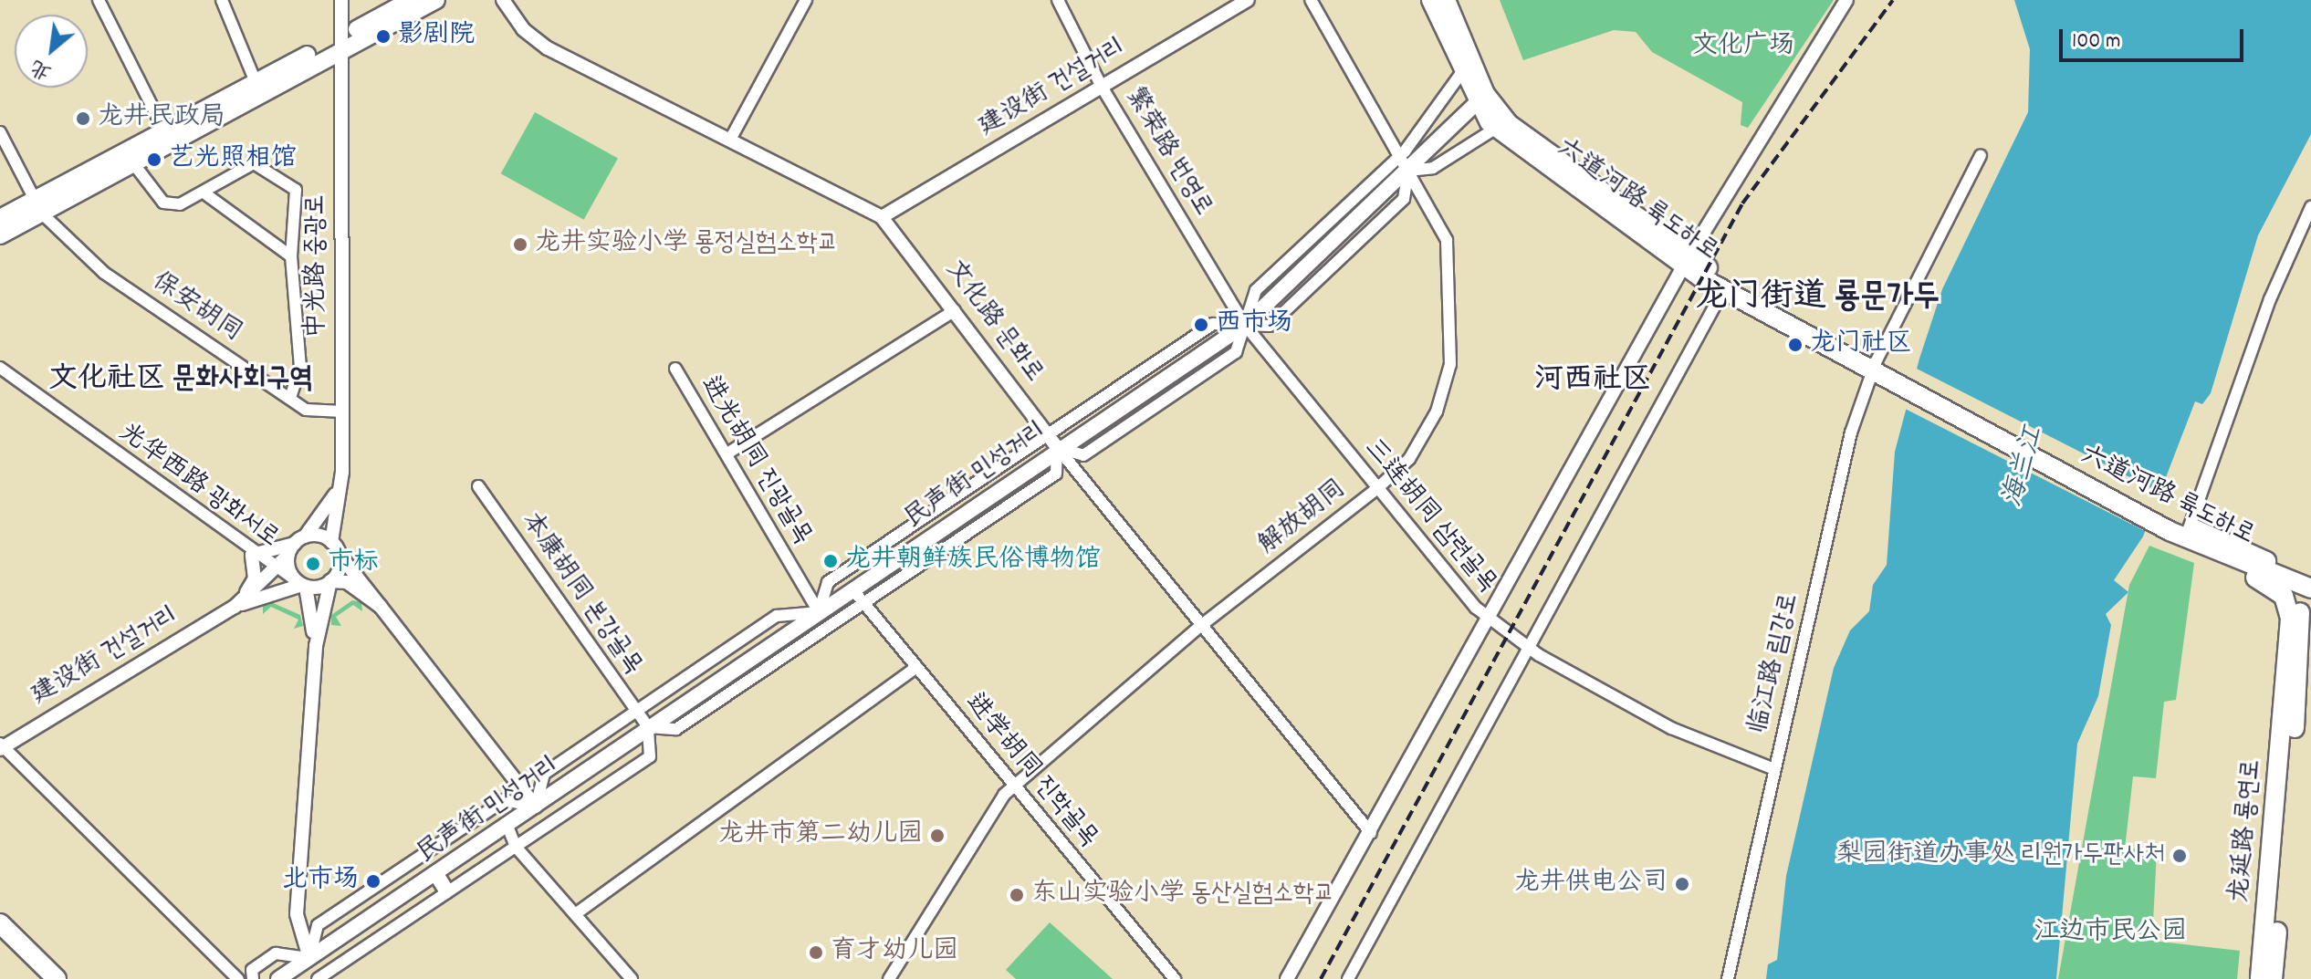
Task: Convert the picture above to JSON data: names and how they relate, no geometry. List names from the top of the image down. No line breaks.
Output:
{"streets":{"highway":["六道河路 륙도하로","龙延路 룡연로"],"main road":["民声街 민성거리"],"street":["建设街 건설거리","繁荣路 번영로","中光路 중광로","保安胡同","文化路 문화로","进光胡同 진광골목","光华西路 광화서로","三连胡同 삼련골목","解放胡同","本康胡同 본강골목","临江路 림강로","进学胡同 진학골목"]},"crossings":[["建设街 건설거리","繁荣路 번영로"],["建设街 건설거리","中光路 중광로"],["建设街 건설거리","文化路 문화로"],["繁荣路 번영로","民声街 민성거리"],["繁荣路 번영로","三连胡同 삼련골목"],["六道河路 륙도하로","民声街 민성거리"],["六道河路 륙도하로","临江路 림강로"],["六道河路 륙도하로","龙延路 룡연로"],["中光路 중광로","保安胡同"],["中光路 중광로","光华西路 광화서로"],["文化路 문화로","民声街 민성거리"],["文化路 문화로","解放胡同"],["进光胡同 진광골목","民声街 민성거리"],["民声街 민성거리","三连胡同 삼련골목"],["民声街 민성거리","解放胡同"],["民声街 민성거리","本康胡同 본강골목"],["民声街 민성거리","进学胡同 진학골목"],["三连胡同 삼련골목","解放胡同"],["三连胡同 삼련골목","临江路 림강로"],["解放胡同","进学胡同 진학골목"]],"districts":["龙门街道 룡문가두","文化社区 문화사회구역","河西社区"],"water":["海兰江"],"parks":["文化广场","江边市民公园"],"places":["影剧院","龙井民政局","艺光照相馆","龙井实验小学 룡정실험소학교","西市场","龙门社区","龙井朝鲜族民俗博物馆","市标","龙井市第二幼儿园","梨园街道办事处 리원가두판사처","北市场","龙井供电公司","东山实验小学 동산실험소학교","育才幼儿园"],"scale_bar":"100 m","north":"bottom left"}
